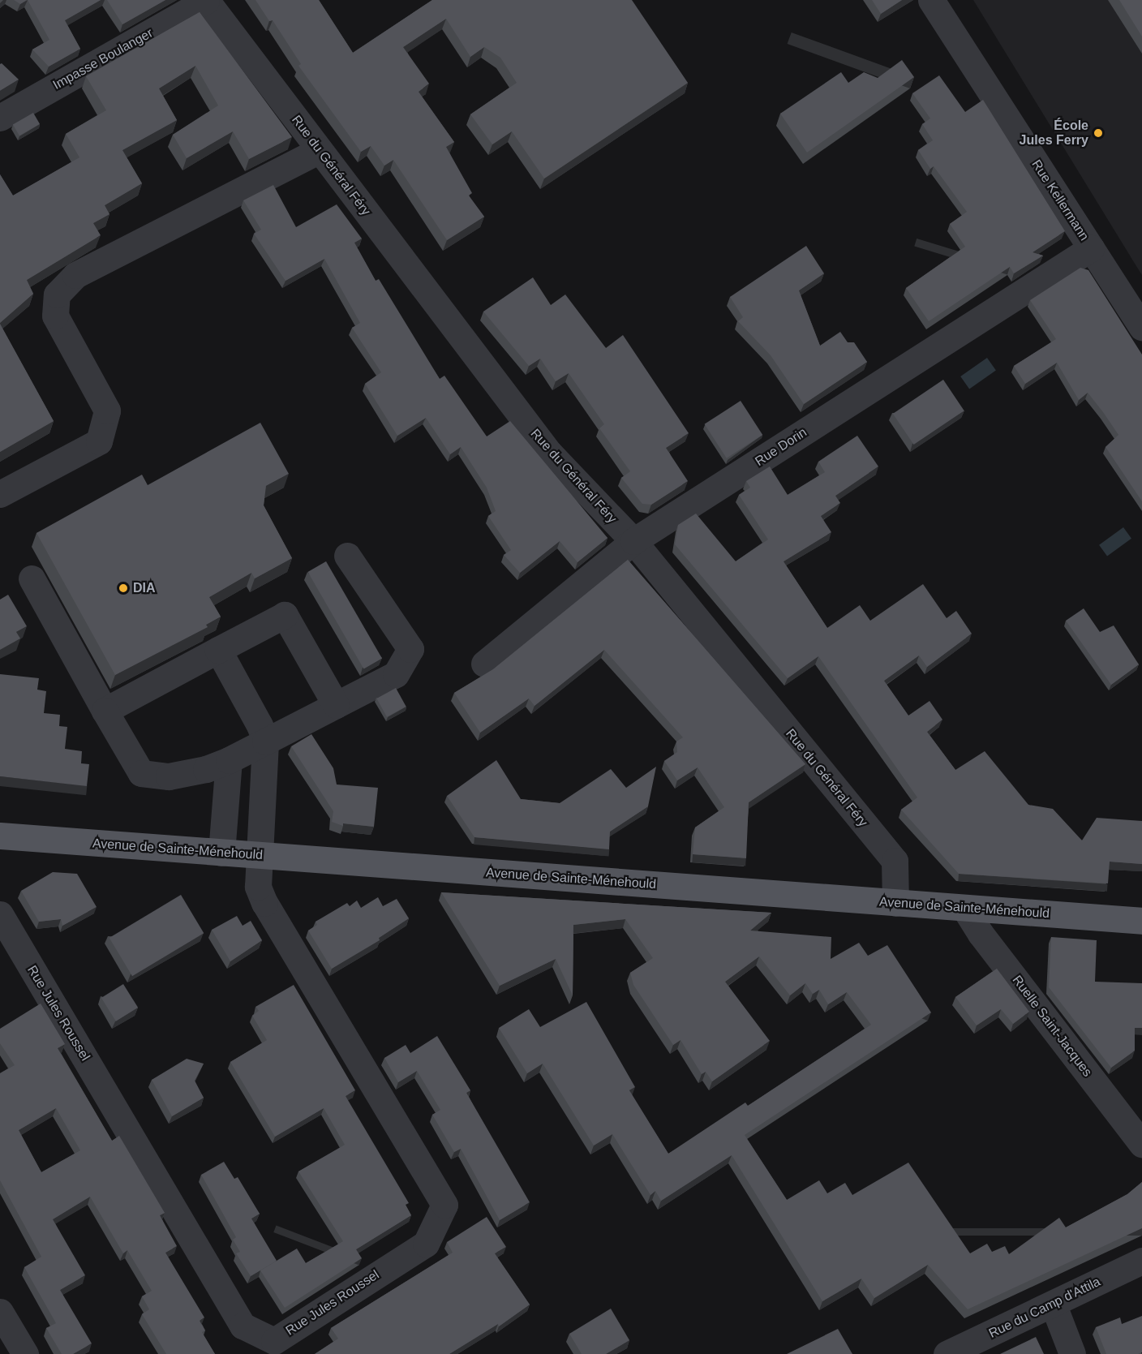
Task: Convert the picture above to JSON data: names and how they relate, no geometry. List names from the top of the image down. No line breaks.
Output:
{"streets":{"main road":["Avenue de Sainte-Ménehould"],"street":["Impasse Boulanger","Rue du Général Féry","Rue Kellermann","Rue Dorin","Rue Jules Roussel","Ruelle Saint-Jacques","Rue du Camp d'Attila"]},"crossings":[["Impasse Boulanger","Rue du Général Féry"],["Rue du Général Féry","Rue Dorin"],["Rue du Général Féry","Avenue de Sainte-Ménehould"],["Rue Kellermann","Rue Dorin"],["Avenue de Sainte-Ménehould","Rue Jules Roussel"],["Avenue de Sainte-Ménehould","Ruelle Saint-Jacques"]],"places":["École Jules Ferry","DIA"]}
